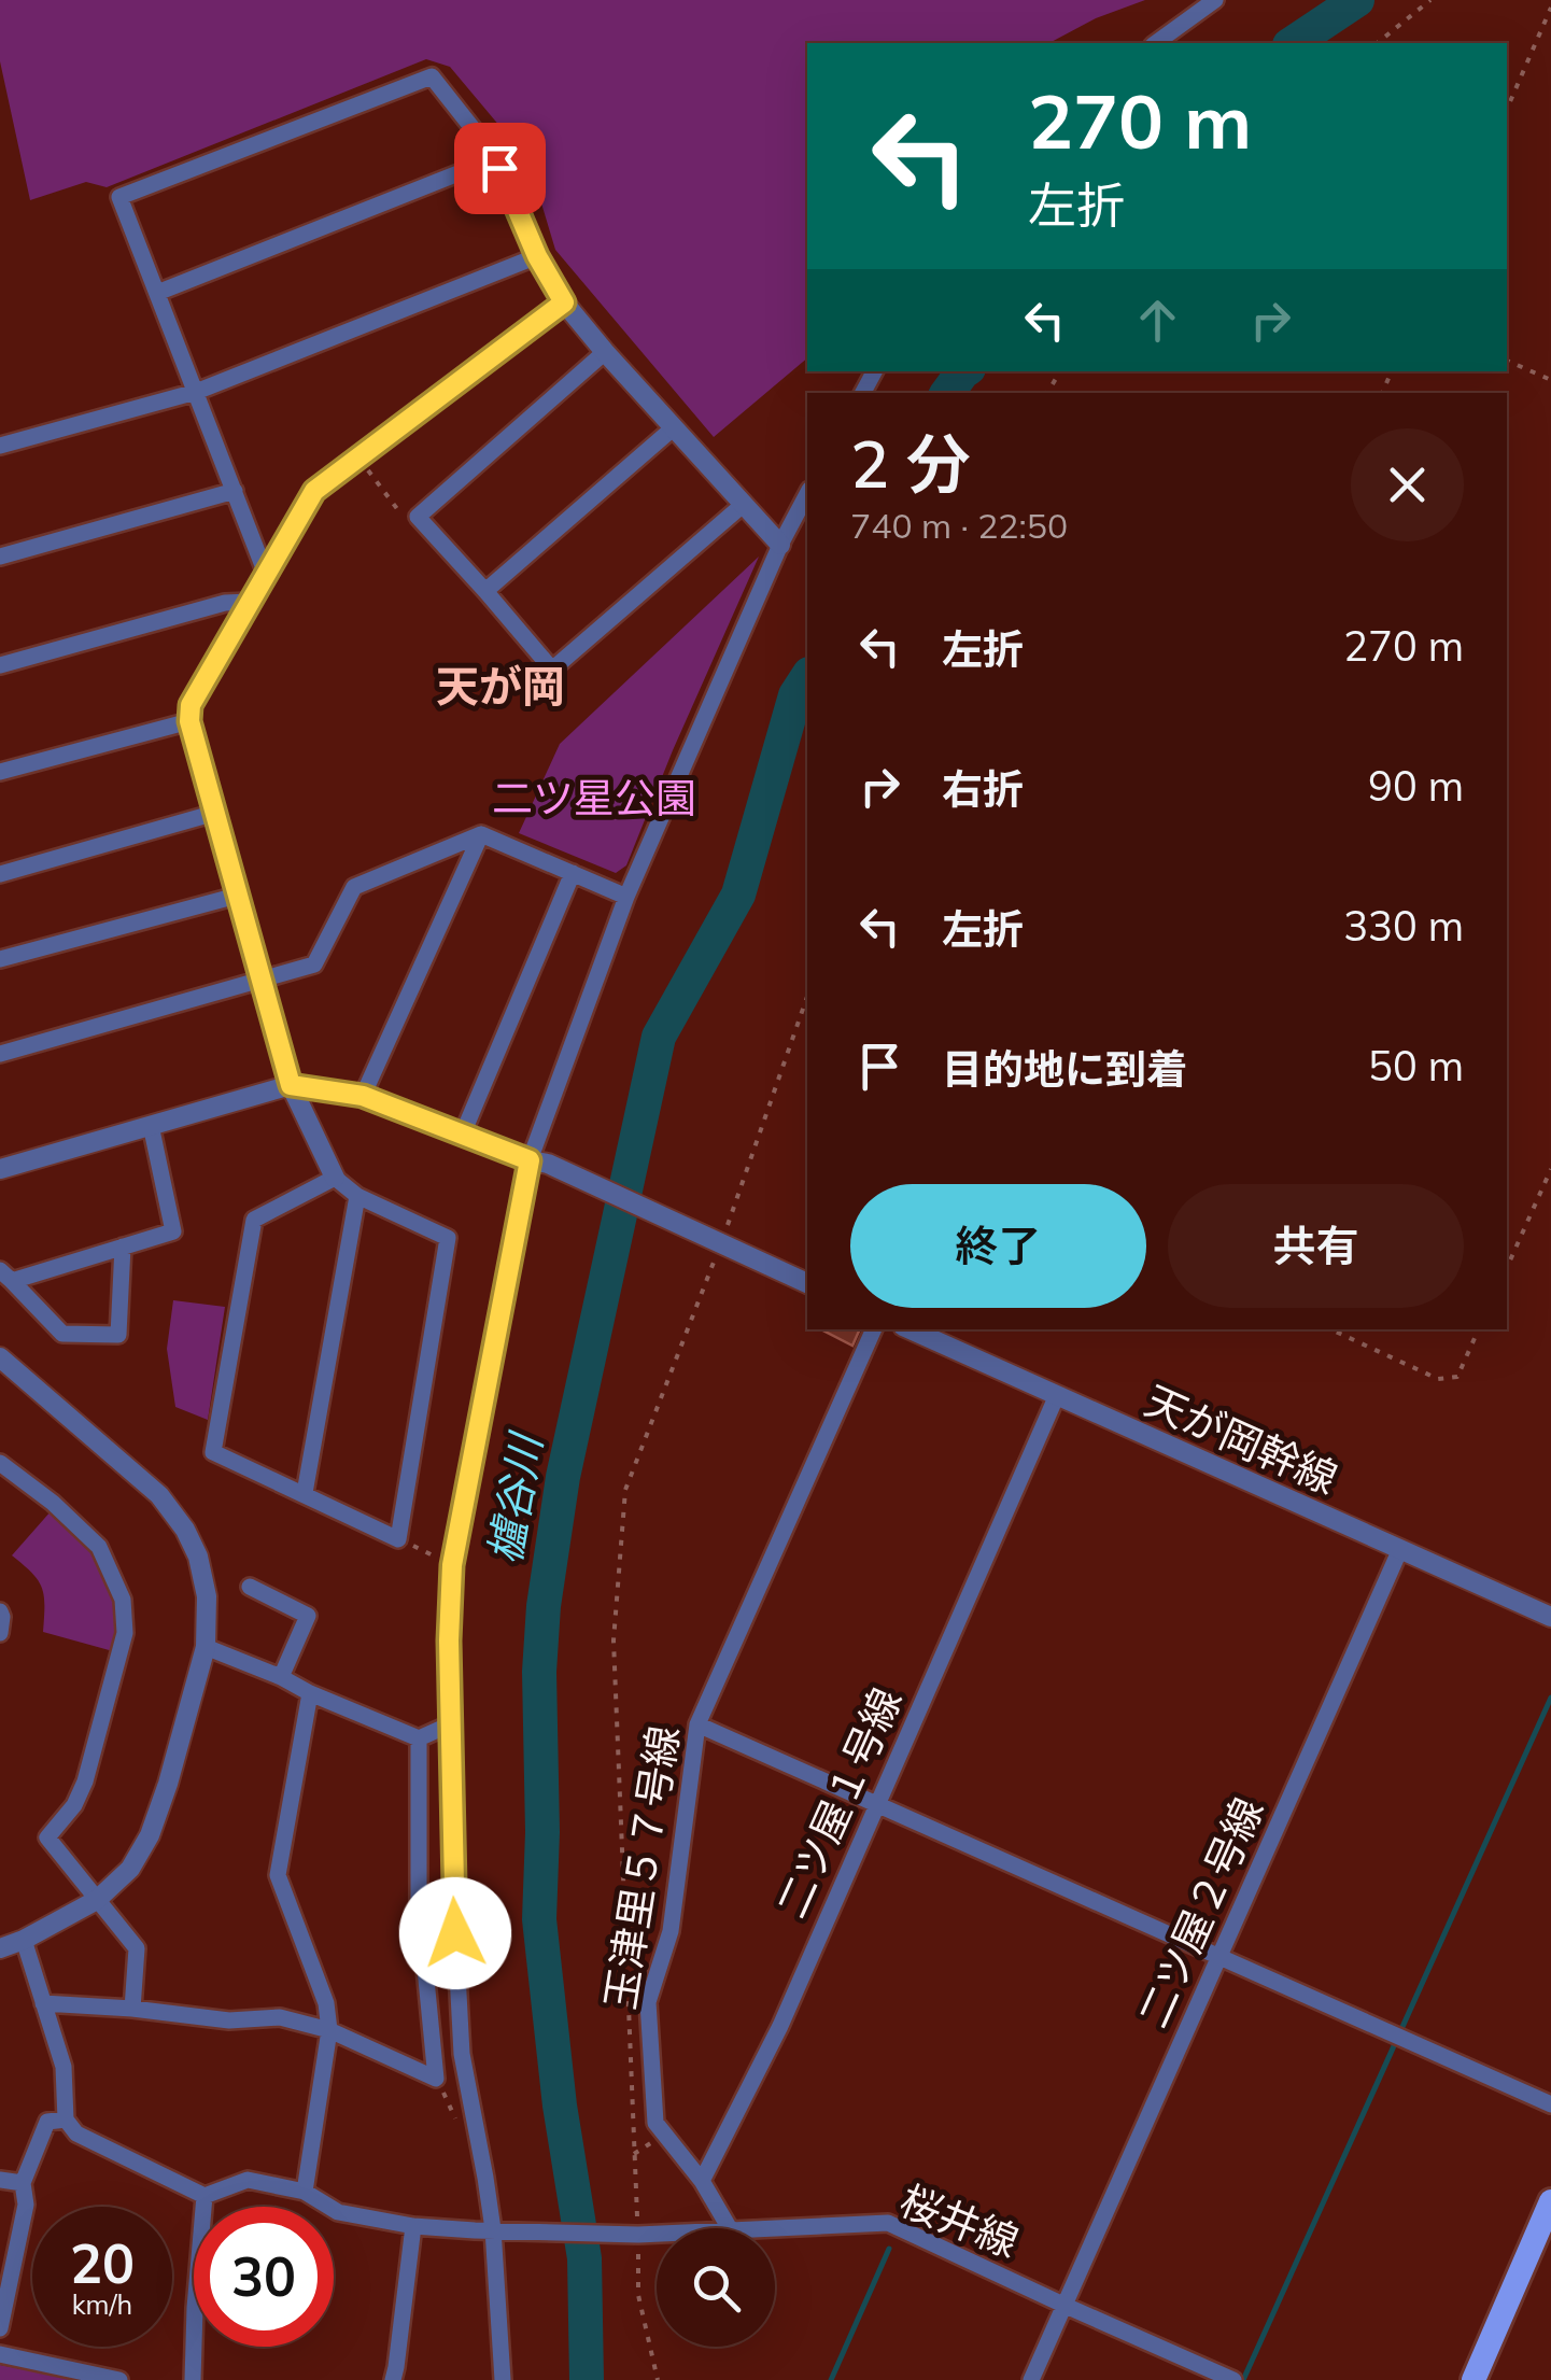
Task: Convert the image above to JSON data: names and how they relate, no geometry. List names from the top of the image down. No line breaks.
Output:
{"streets":{"street":["天が岡幹線","二ツ屋１号線","玉津里５７号線","二ツ屋２号線","桜井線"]},"crossings":[["天が岡幹線","二ツ屋１号線"],["天が岡幹線","二ツ屋２号線"],["二ツ屋１号線","玉津里５７号線"],["二ツ屋２号線","桜井線"]],"districts":["天が岡"],"water":["櫨谷川"],"parks":["二ツ星公園"],"page":{"turn":["270 m","左折"],"heading":["2 分","740 m · 22:50"],"list":[{"name":"左折","value":"270 m"},{"name":"右折","value":"90 m"},{"name":"左折","value":"330 m"},{"name":"目的地に到着","value":"50 m"}],"buttons":["終了","共有"],"speed":"20 km/h","limit":"30"}}
